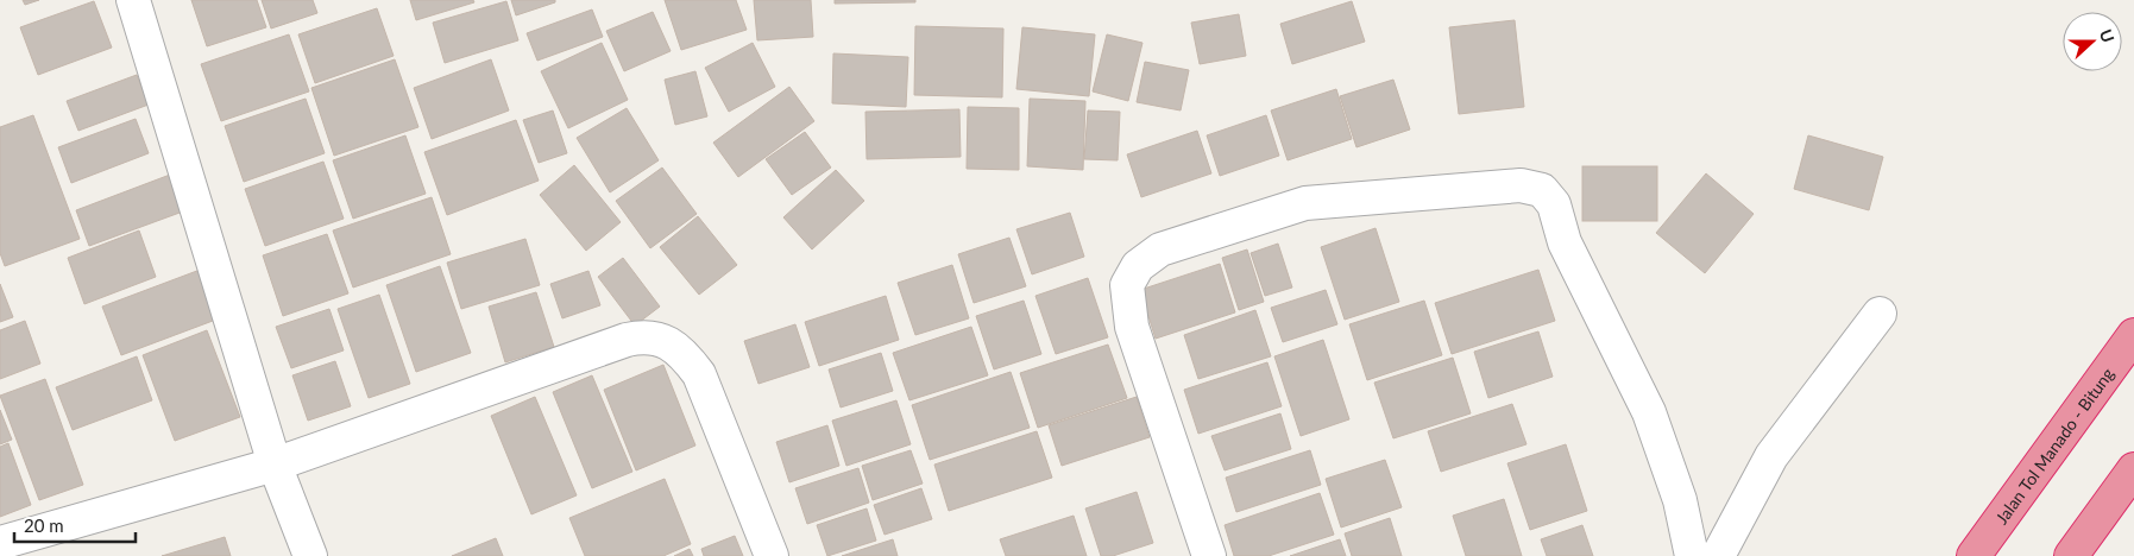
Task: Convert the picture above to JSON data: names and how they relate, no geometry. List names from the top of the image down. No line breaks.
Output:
{"streets":{"highway":["Jalan Tol Manado - Bitung"]},"scale_bar":"20 m","north":"right"}
